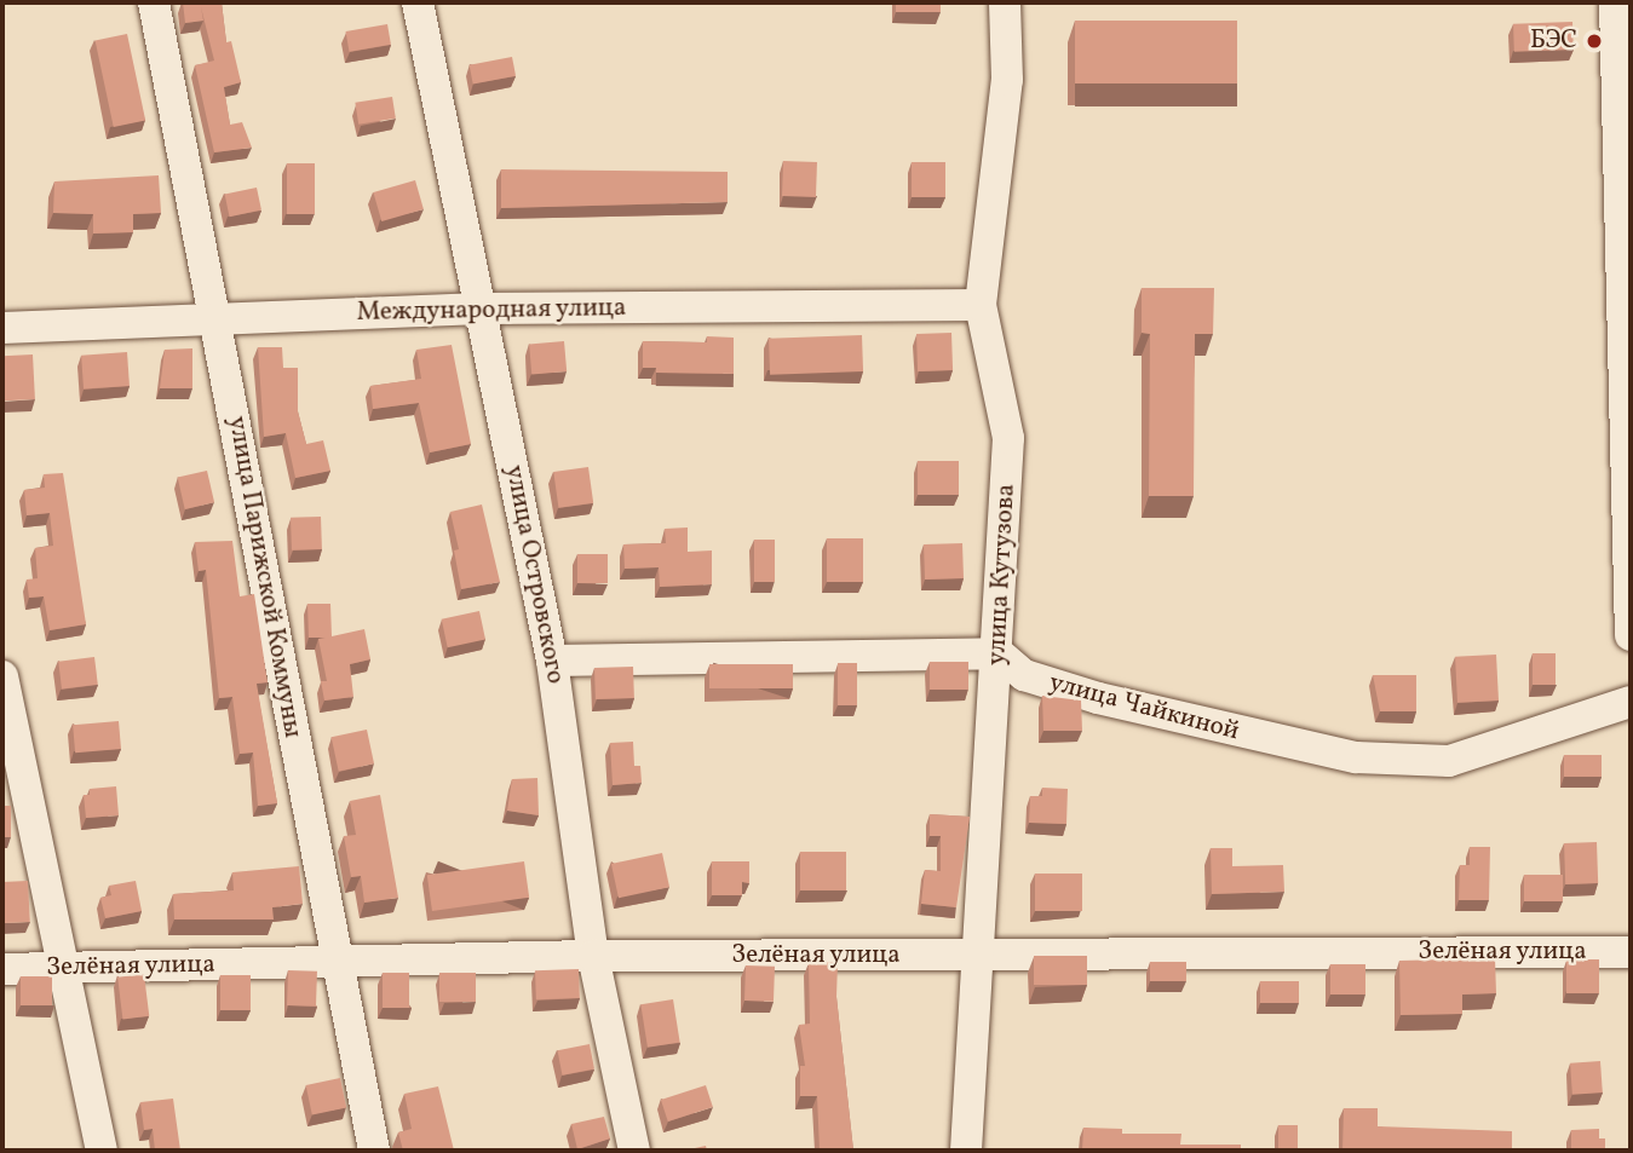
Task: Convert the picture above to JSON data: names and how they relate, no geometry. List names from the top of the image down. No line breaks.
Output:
{"streets":{"street":["Международная улица","улица Островского","улица Кутузова","улица Парижской Коммуны","улица Чайкиной","Зелёная улица"]},"crossings":[["Международная улица","улица Островского"],["Международная улица","улица Кутузова"],["Международная улица","улица Парижской Коммуны"],["улица Островского","Зелёная улица"],["улица Кутузова","улица Чайкиной"],["улица Кутузова","Зелёная улица"],["улица Парижской Коммуны","Зелёная улица"]],"places":["БЭС"]}
